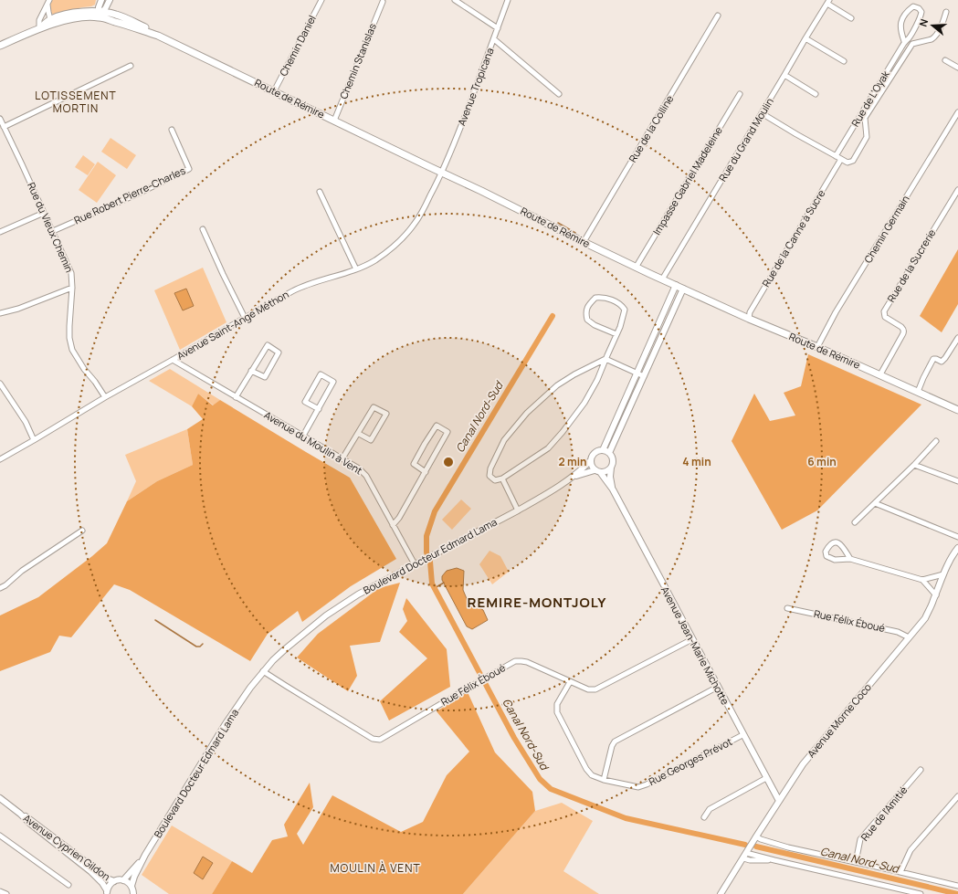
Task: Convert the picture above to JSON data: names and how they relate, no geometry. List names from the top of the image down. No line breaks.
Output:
{"streets":{"main road":["Route de Rémire"],"street":["Chemin Daniel","Chemin Stanislas","Avenue Tropicana","Rue de L'Oyak","Rue de la Colline","Rue du Grand Moulin","Impasse Gabriel Madeleine","Rue Robert Pierre-Charles","Rue du Vieux Chemin","Chemin Germain","Rue de la Canne à Sucre","Rue de la Sucrerie","Avenue Saint-Ange Méthon","Avenue du Moulin à Vent","Boulevard Docteur Edmard Lama","Rue Félix Éboué","Avenue Jean-Marie Michotte","Avenue Morne Coco","Rue Georges Prévot","Rue de l'Amitié","Avenue Cyprien Gildon"]},"crossings":[["Chemin Daniel","Route de Rémire"],["Chemin Stanislas","Route de Rémire"],["Avenue Tropicana","Route de Rémire"],["Avenue Tropicana","Avenue Saint-Ange Méthon"],["Route de Rémire","Rue de la Colline"],["Route de Rémire","Rue du Grand Moulin"],["Route de Rémire","Impasse Gabriel Madeleine"],["Route de Rémire","Chemin Germain"],["Route de Rémire","Rue de la Canne à Sucre"],["Route de Rémire","Rue de la Sucrerie"],["Route de Rémire","Avenue Saint-Ange Méthon"],["Rue Robert Pierre-Charles","Rue du Vieux Chemin"],["Rue du Vieux Chemin","Avenue Saint-Ange Méthon"],["Avenue Saint-Ange Méthon","Avenue du Moulin à Vent"],["Avenue du Moulin à Vent","Boulevard Docteur Edmard Lama"],["Boulevard Docteur Edmard Lama","Rue Félix Éboué"],["Boulevard Docteur Edmard Lama","Avenue Jean-Marie Michotte"],["Rue Félix Éboué","Avenue Jean-Marie Michotte"],["Rue Félix Éboué","Avenue Morne Coco"],["Rue Félix Éboué","Rue Georges Prévot"],["Avenue Jean-Marie Michotte","Avenue Morne Coco"],["Avenue Jean-Marie Michotte","Rue Georges Prévot"]],"districts":["LOTISSEMENT MORTIN","REMIRE-MONTJOLY","MOULIN À VENT"],"water":["Canal Nord-Sud"],"north":"left","rings":["2 min","4 min","6 min"]}
